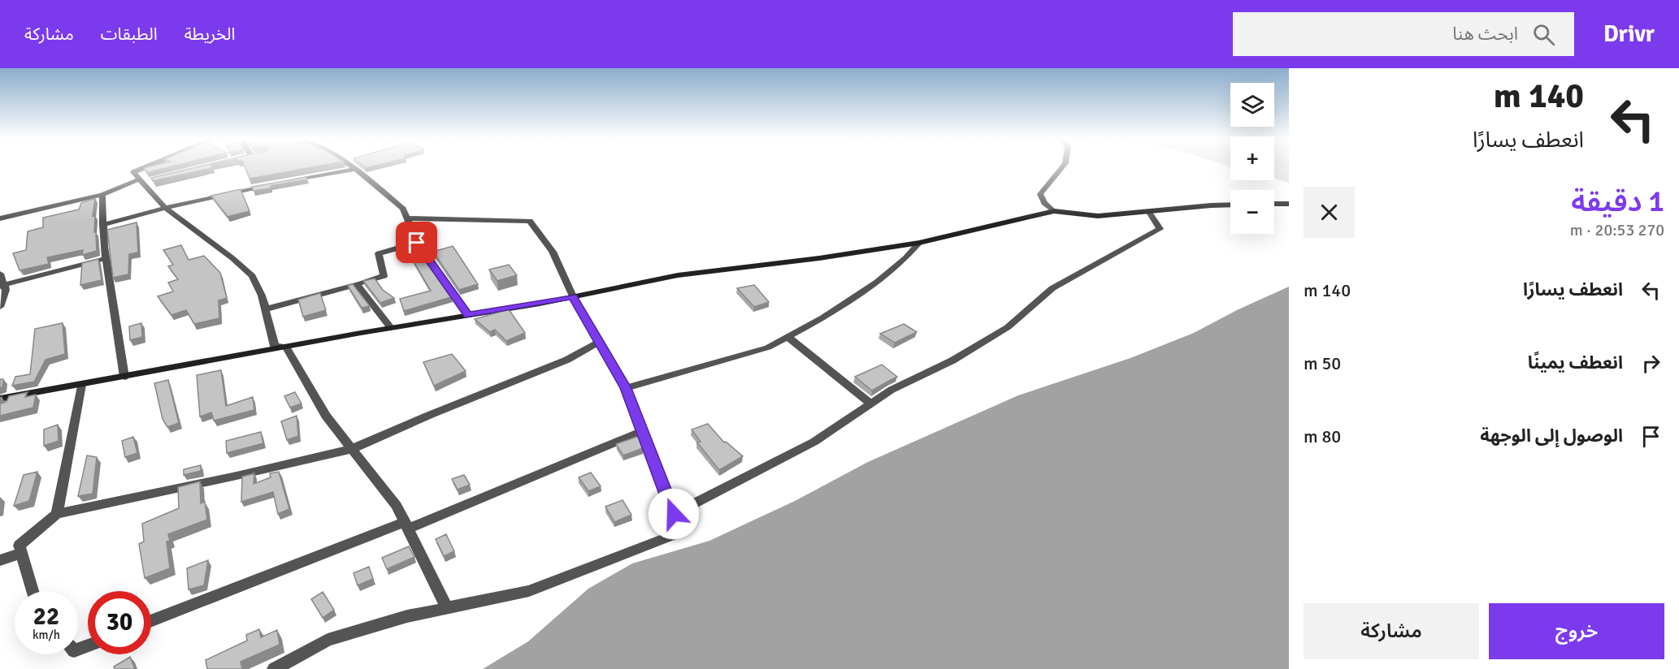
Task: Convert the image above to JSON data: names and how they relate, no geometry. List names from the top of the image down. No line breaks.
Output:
{"page":{"header":"Drivr","search":"ابحث هنا","nav":["الخريطة","الطبقات","مشاركة"],"turn":["140 m","انعطف يسارًا"],"map_buttons":["+","−"],"heading":["1 دقيقة","270 m · 20:53"],"list":[{"name":"انعطف يسارًا","value":"140 m"},{"name":"انعطف يمينًا","value":"50 m"},{"name":"الوصول إلى الوجهة","value":"80 m"}],"speed":"22 km/h","limit":"30","buttons":["خروج","مشاركة"]}}
